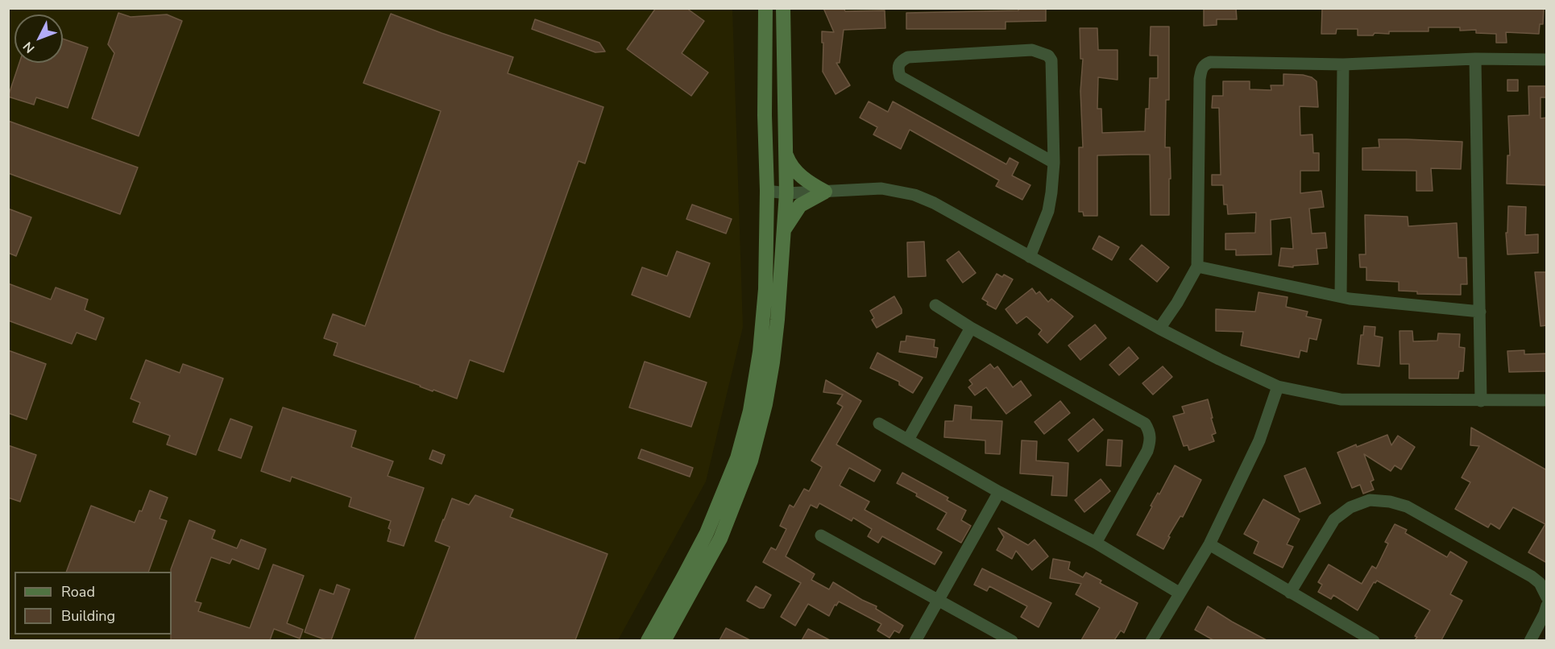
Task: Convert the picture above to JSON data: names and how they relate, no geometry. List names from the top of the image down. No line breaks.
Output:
{"legend":["Road","Building"],"north":"bottom left"}
